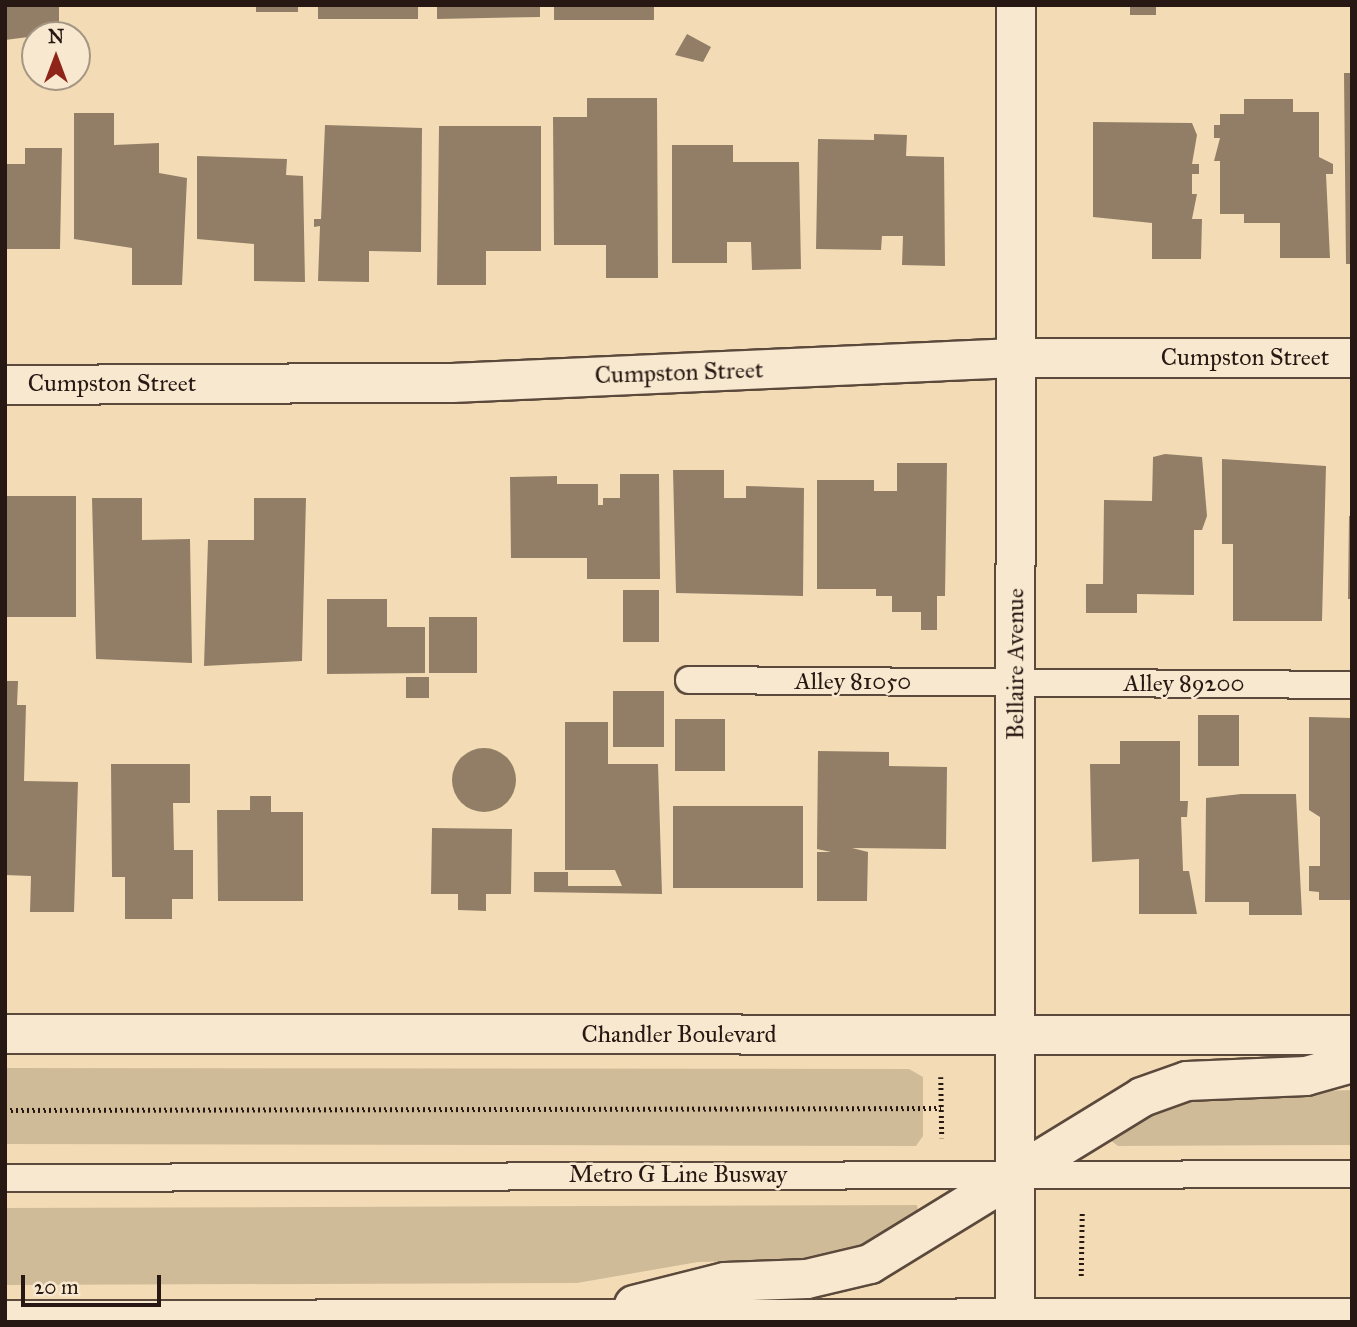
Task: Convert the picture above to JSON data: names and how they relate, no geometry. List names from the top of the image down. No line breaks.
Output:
{"streets":{"street":["Cumpston Street","Bellaire Avenue","Chandler Boulevard"],"lane":["Alley 81050","Alley 89200","Metro G Line Busway"]},"crossings":[["Cumpston Street","Bellaire Avenue"],["Bellaire Avenue","Alley 81050"],["Bellaire Avenue","Alley 89200"],["Bellaire Avenue","Chandler Boulevard"],["Bellaire Avenue","Metro G Line Busway"],["Alley 81050","Alley 89200"]],"scale_bar":"20 m","north":"top"}
